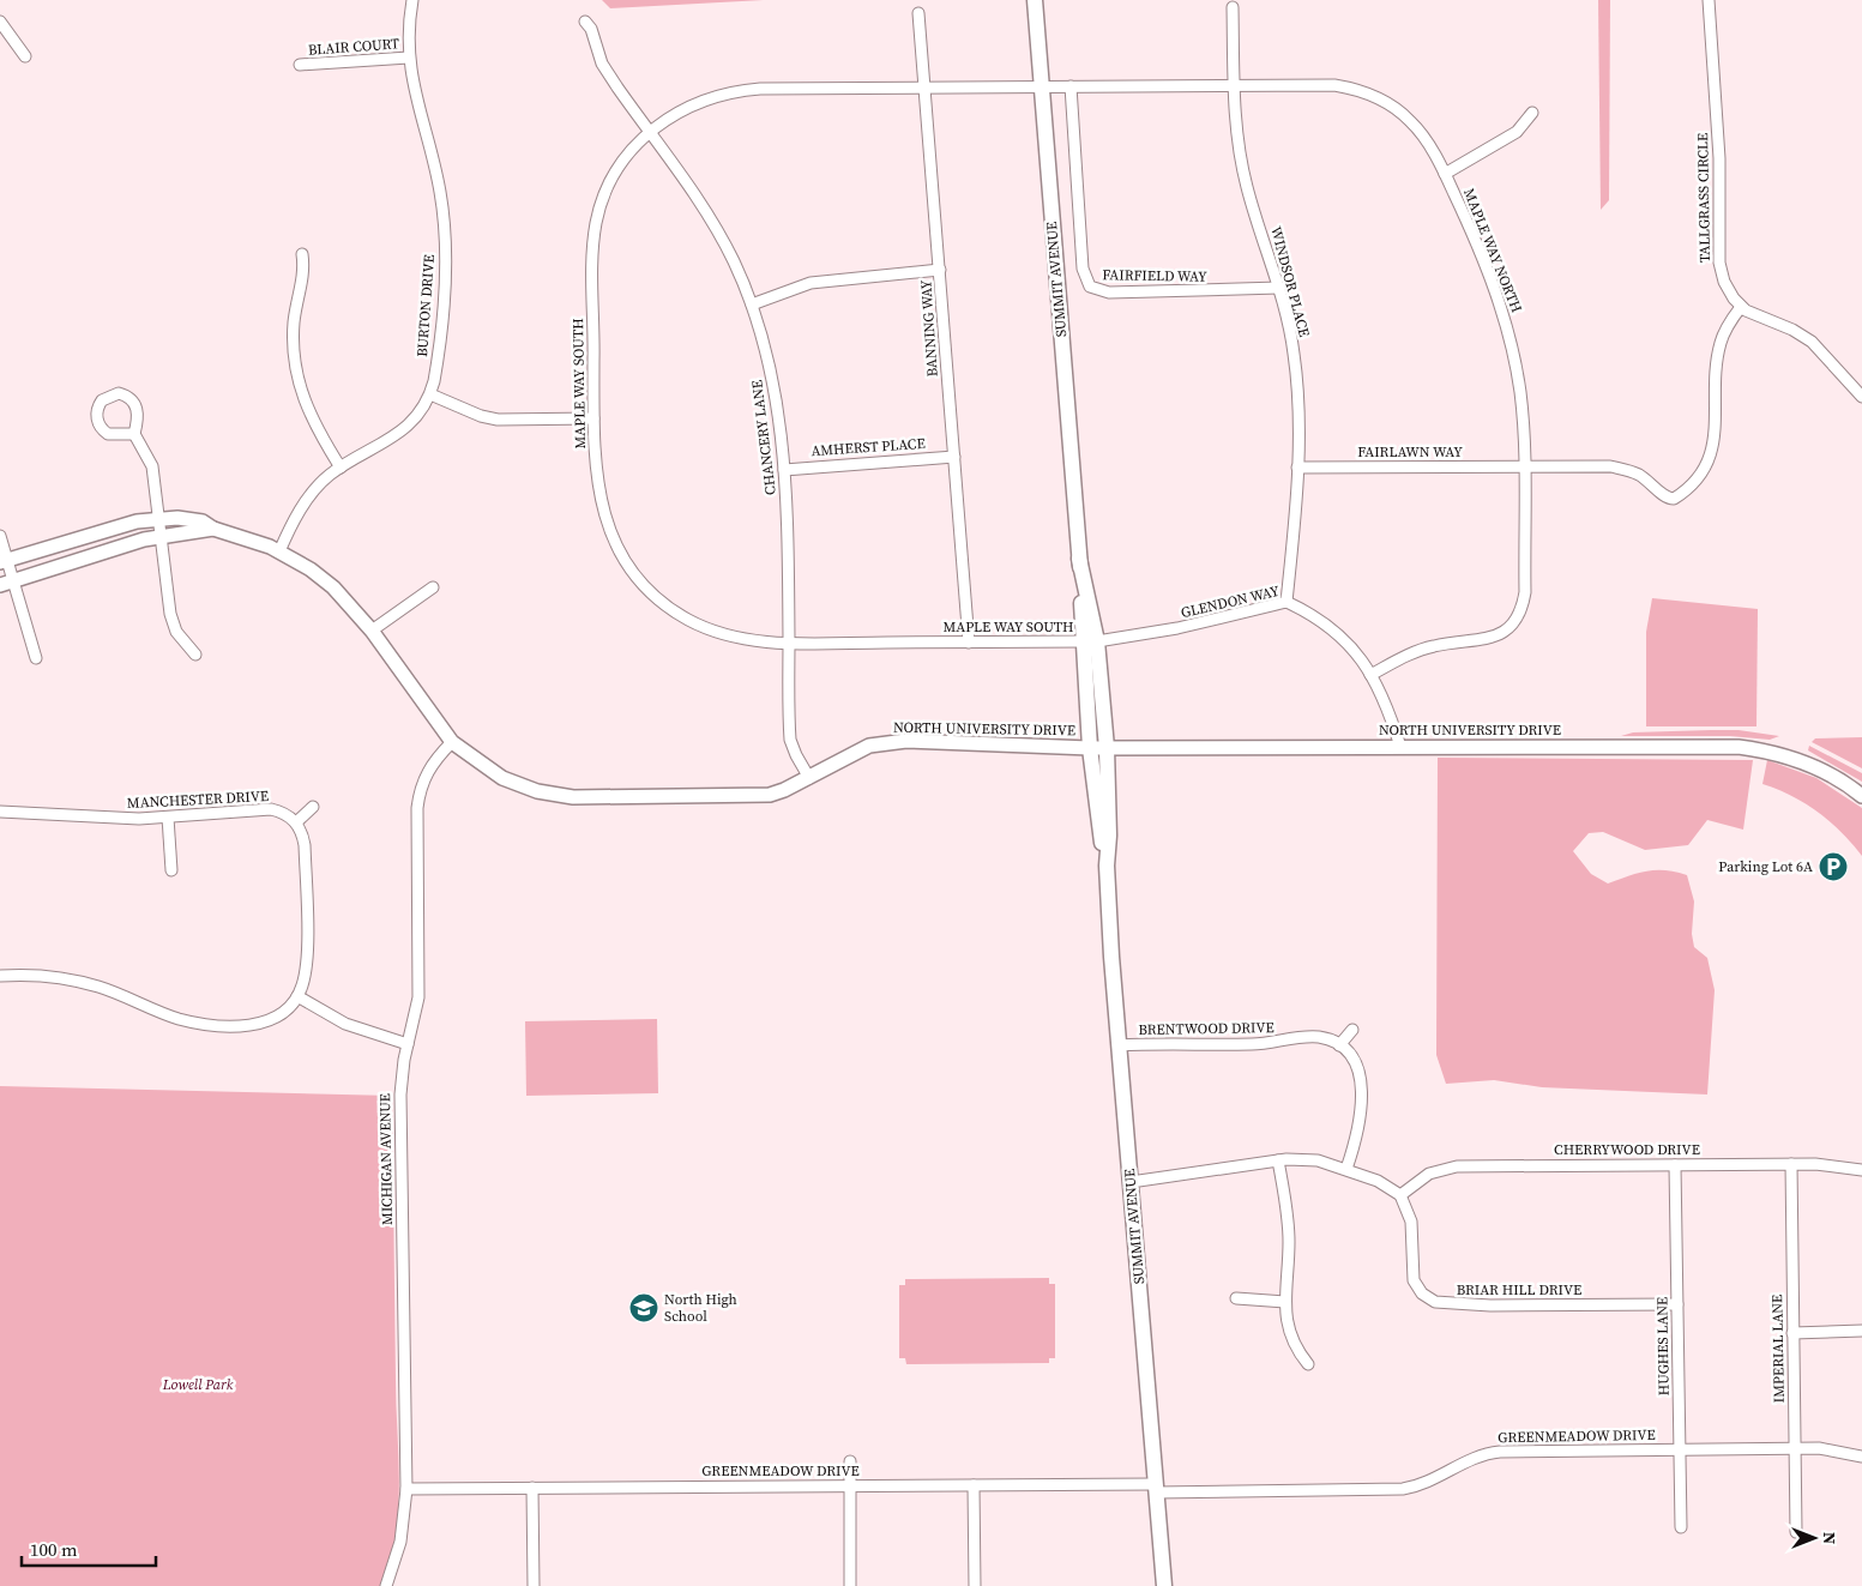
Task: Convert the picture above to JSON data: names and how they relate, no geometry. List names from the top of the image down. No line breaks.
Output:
{"streets":{"main road":["SUMMIT AVENUE"],"street":["BLAIR COURT","TALLGRASS CIRCLE","MAPLE WAY NORTH","FAIRFIELD WAY","WINDSOR PLACE","BURTON DRIVE","BANNING WAY","MAPLE WAY SOUTH","CHANCERY LANE","AMHERST PLACE","FAIRLAWN WAY","GLENDON WAY","NORTH UNIVERSITY DRIVE","MANCHESTER DRIVE","BRENTWOOD DRIVE","CHERRYWOOD DRIVE","MICHIGAN AVENUE","BRIAR HILL DRIVE","HUGHES LANE","IMPERIAL LANE","GREENMEADOW DRIVE"]},"crossings":[["BLAIR COURT","BURTON DRIVE"],["TALLGRASS CIRCLE","FAIRLAWN WAY"],["MAPLE WAY NORTH","FAIRFIELD WAY"],["MAPLE WAY NORTH","SUMMIT AVENUE"],["MAPLE WAY NORTH","WINDSOR PLACE"],["MAPLE WAY NORTH","MAPLE WAY SOUTH"],["MAPLE WAY NORTH","FAIRLAWN WAY"],["MAPLE WAY NORTH","GLENDON WAY"],["FAIRFIELD WAY","WINDSOR PLACE"],["SUMMIT AVENUE","MAPLE WAY SOUTH"],["SUMMIT AVENUE","GLENDON WAY"],["SUMMIT AVENUE","NORTH UNIVERSITY DRIVE"],["SUMMIT AVENUE","BRENTWOOD DRIVE"],["SUMMIT AVENUE","GREENMEADOW DRIVE"],["WINDSOR PLACE","FAIRLAWN WAY"],["WINDSOR PLACE","GLENDON WAY"],["BURTON DRIVE","NORTH UNIVERSITY DRIVE"],["BANNING WAY","MAPLE WAY SOUTH"],["BANNING WAY","AMHERST PLACE"],["MAPLE WAY SOUTH","CHANCERY LANE"],["MAPLE WAY SOUTH","GLENDON WAY"],["CHANCERY LANE","AMHERST PLACE"],["CHANCERY LANE","NORTH UNIVERSITY DRIVE"],["GLENDON WAY","NORTH UNIVERSITY DRIVE"],["NORTH UNIVERSITY DRIVE","MICHIGAN AVENUE"],["CHERRYWOOD DRIVE","BRIAR HILL DRIVE"],["CHERRYWOOD DRIVE","HUGHES LANE"],["CHERRYWOOD DRIVE","IMPERIAL LANE"],["MICHIGAN AVENUE","GREENMEADOW DRIVE"],["BRIAR HILL DRIVE","HUGHES LANE"],["HUGHES LANE","GREENMEADOW DRIVE"],["IMPERIAL LANE","GREENMEADOW DRIVE"]],"parks":["Lowell Park"],"places":{"parking":["Parking Lot 6A"],"school or university":["North High School"]},"scale_bar":"100 m","north":"right"}
